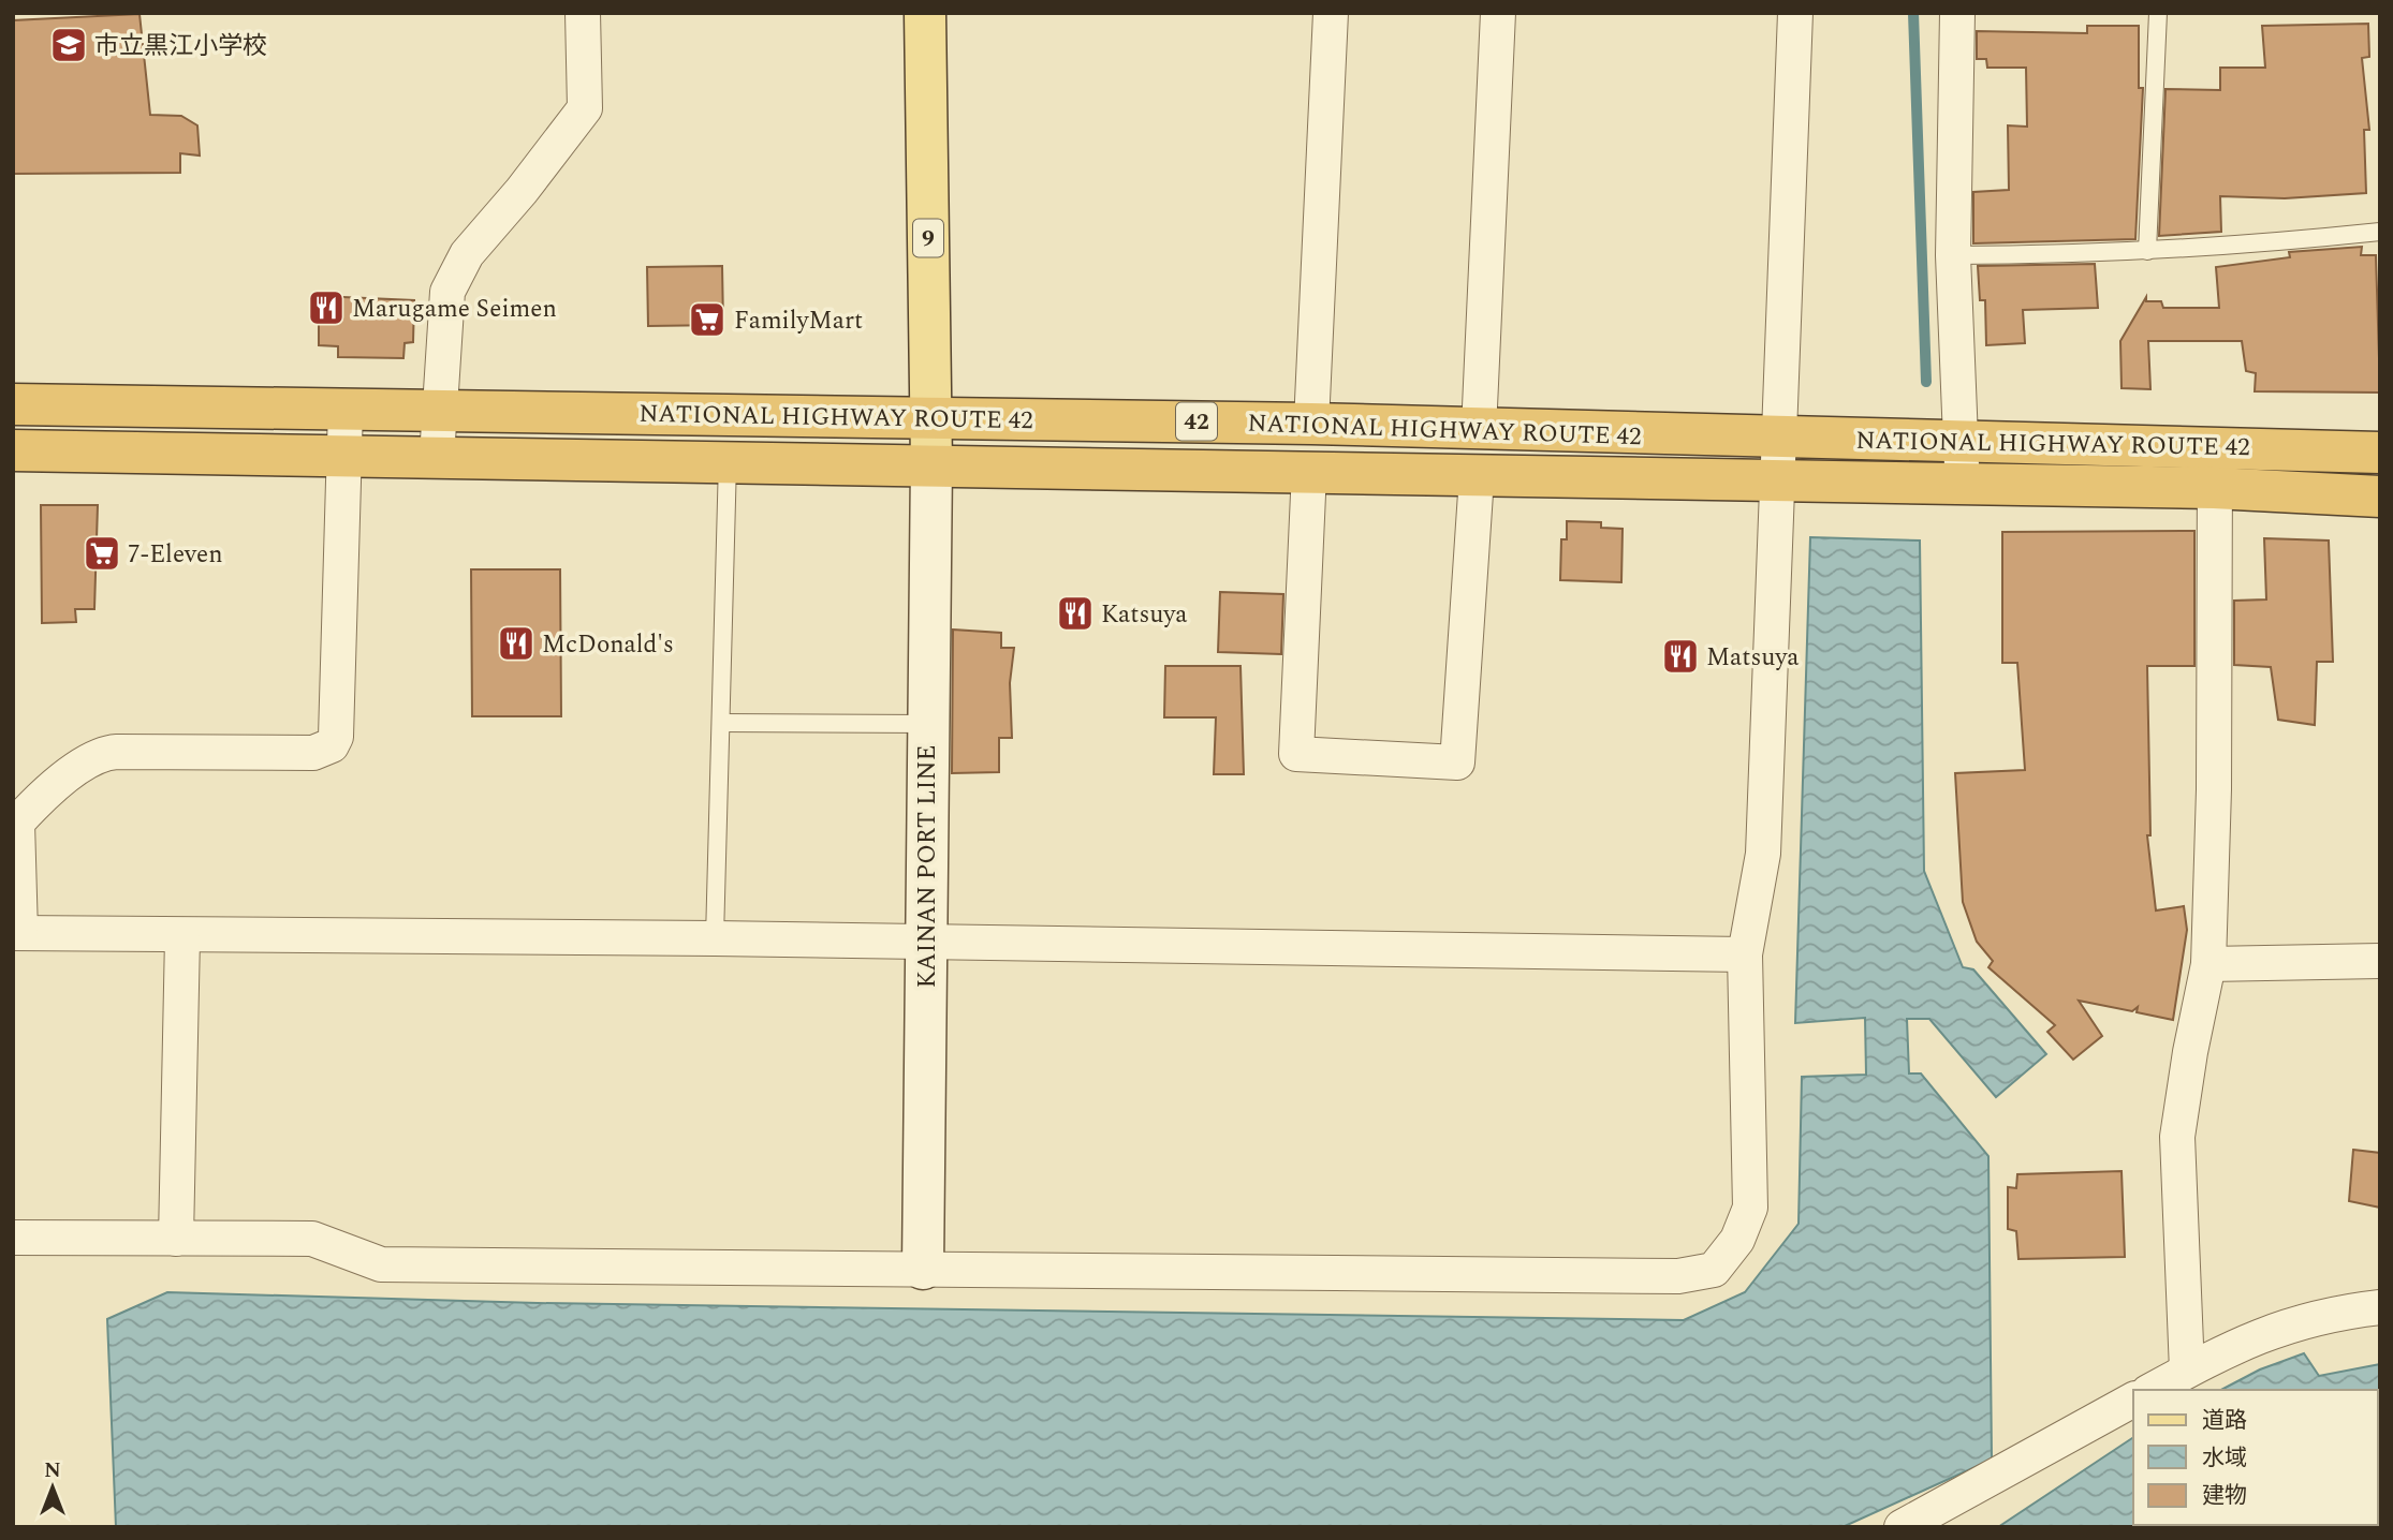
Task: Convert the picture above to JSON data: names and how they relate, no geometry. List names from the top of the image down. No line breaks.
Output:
{"streets":{"highway":["NATIONAL HIGHWAY ROUTE 42","42"],"main road":["9","KAINAN PORT LINE"]},"crossings":[["9","NATIONAL HIGHWAY ROUTE 42"],["9","KAINAN PORT LINE"],["NATIONAL HIGHWAY ROUTE 42","KAINAN PORT LINE"]],"places":{"school or university":["市立黒江小学校"],"restaurant":["Marugame Seimen","Katsuya","McDonald's","Matsuya"],"supermarket":["FamilyMart","7-Eleven"]},"legend":["道路","水域","建物"],"north":"top"}
